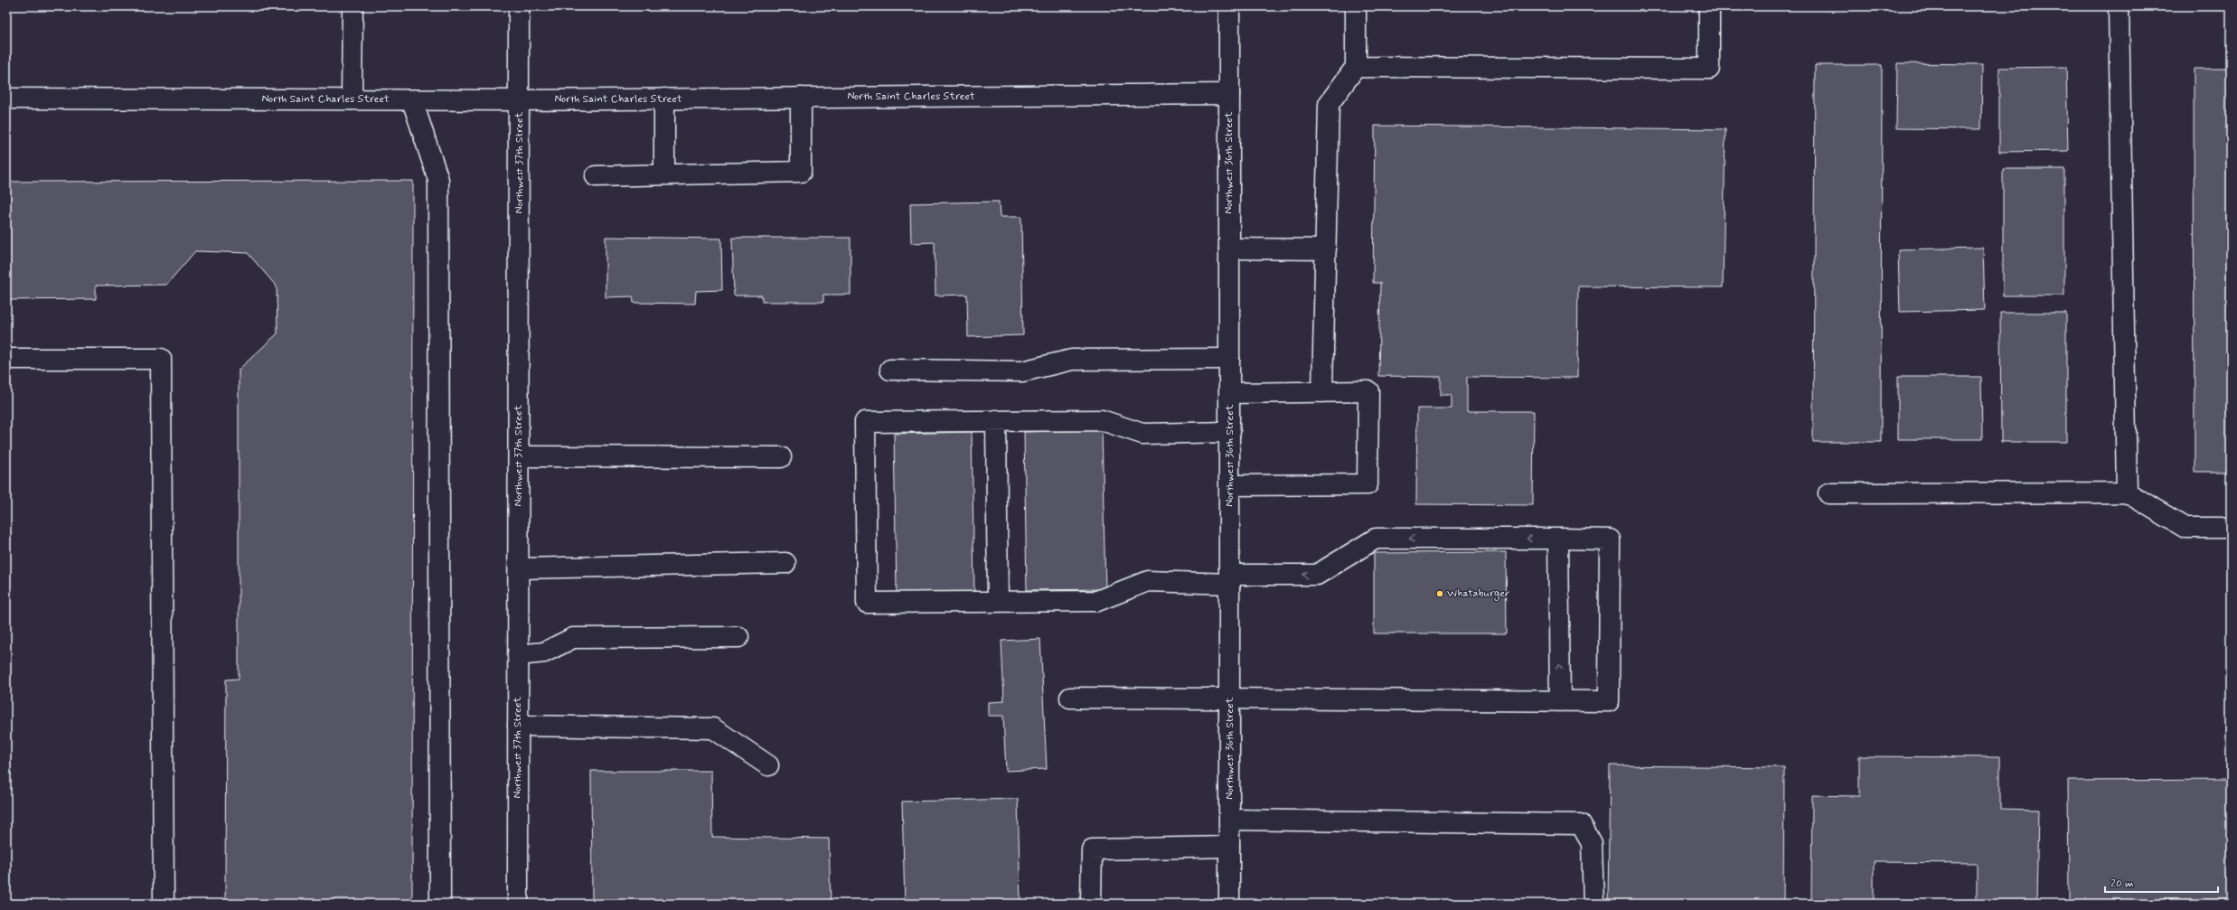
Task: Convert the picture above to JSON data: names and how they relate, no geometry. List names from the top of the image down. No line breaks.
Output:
{"streets":{"street":["North Saint Charles Street","Northwest 37th Street","Northwest 36th Street"]},"crossings":[["North Saint Charles Street","Northwest 37th Street"],["North Saint Charles Street","Northwest 36th Street"]],"places":["Whataburger"],"scale_bar":"20 m"}
